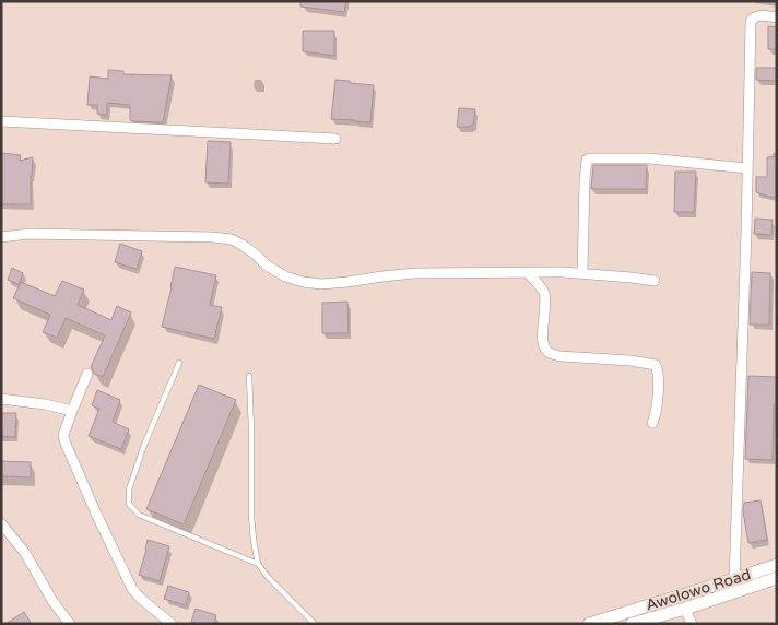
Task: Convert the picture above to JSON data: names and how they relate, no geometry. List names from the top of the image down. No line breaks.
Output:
{"streets":{"main road":["Awolowo Road"]}}
